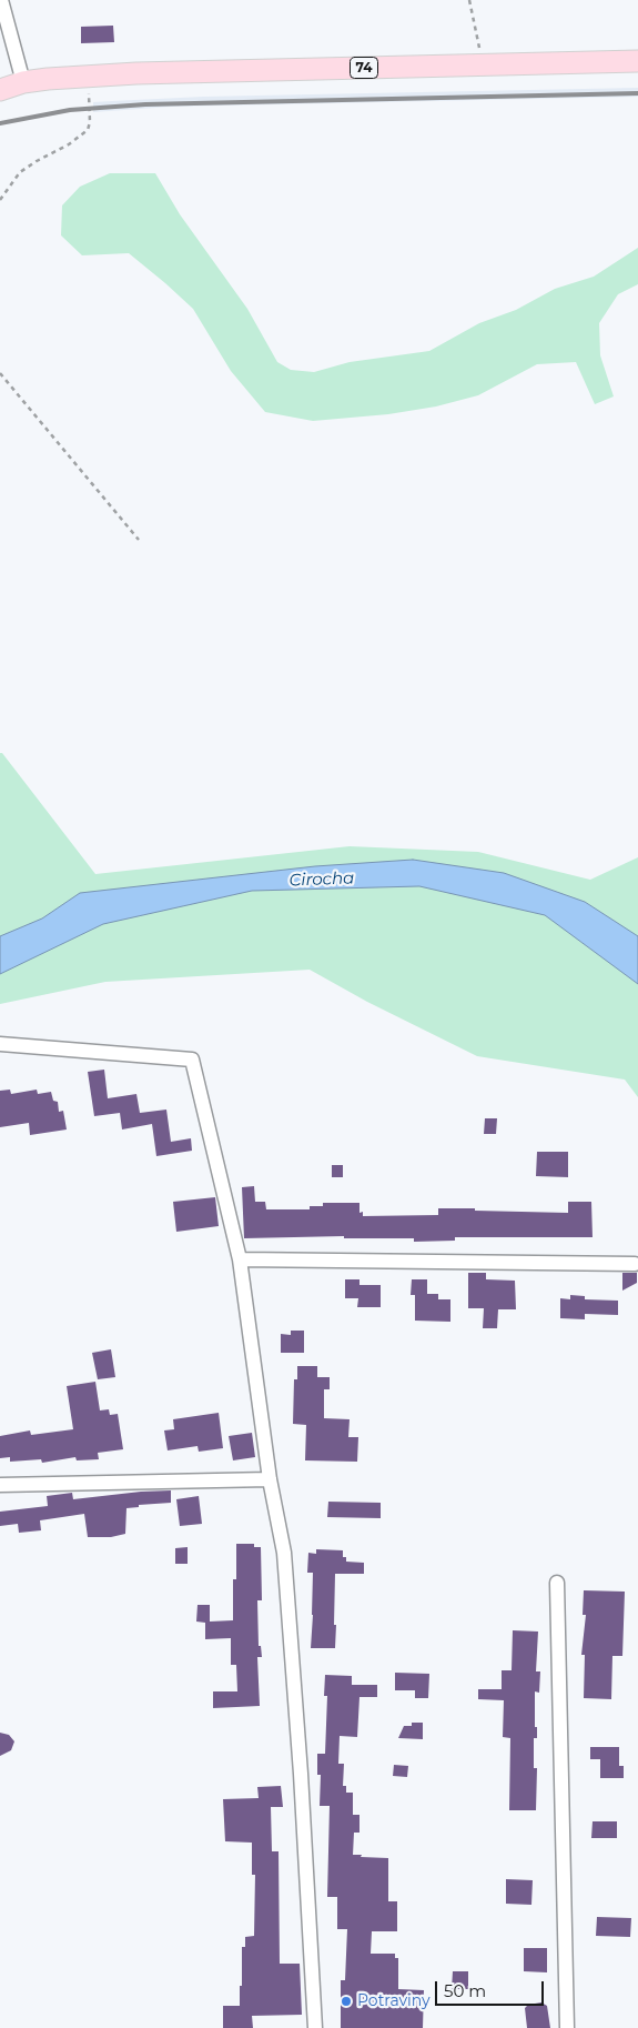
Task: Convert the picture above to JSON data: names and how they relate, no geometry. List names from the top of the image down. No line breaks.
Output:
{"streets":{"main road":["74"]},"water":["Cirocha"],"places":["Potraviny"],"scale_bar":"50 m"}
